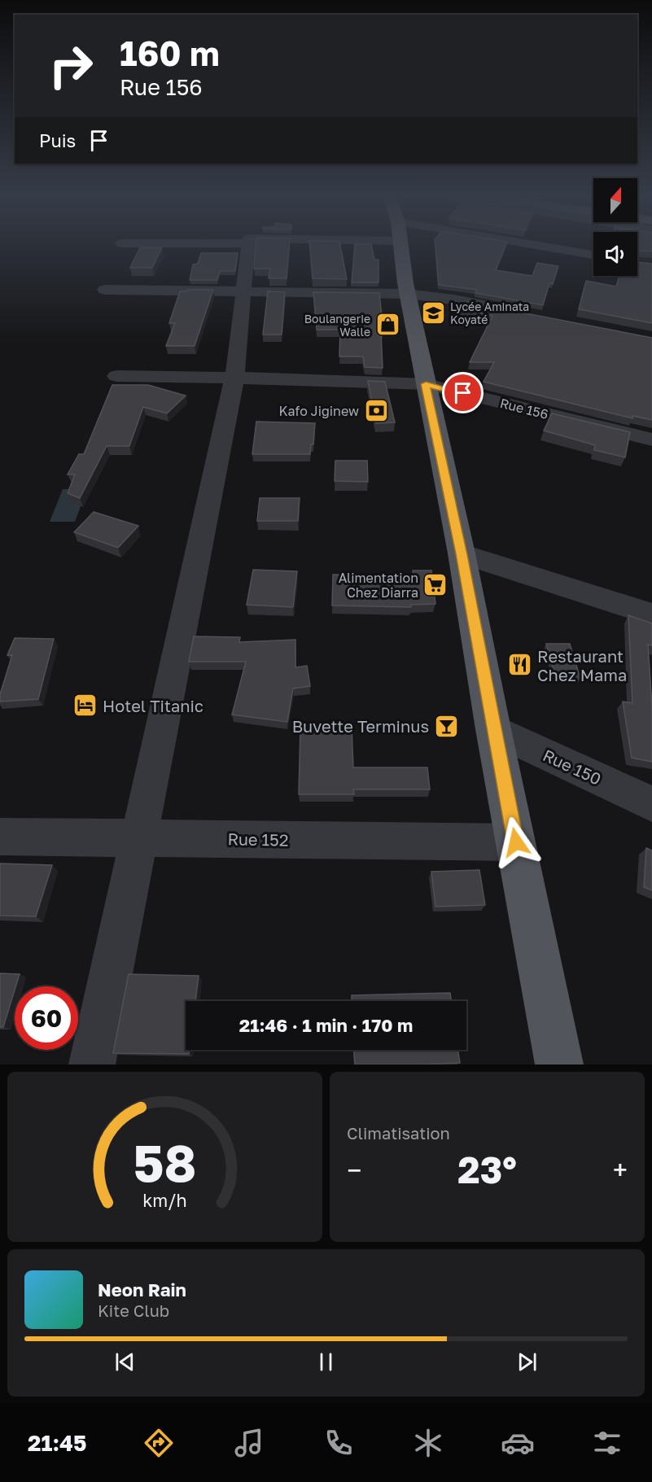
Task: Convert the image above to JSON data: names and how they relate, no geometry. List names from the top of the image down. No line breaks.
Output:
{"streets":{"street":["Rue 156","Rue 150","Rue 152"]},"places":{"school or university":["Lycée Aminata Koyaté"],"shop":["Boulangerie Walle"],"bank":["Kafo Jiginew"],"supermarket":["Alimentation Chez Diarra"],"restaurant":["Restaurant Chez Mama"],"hotel":["Hotel Titanic"],"bar":["Buvette Terminus"]},"north":"top","page":{"turn":["160 m","Rue 156"],"then":"Puis","limit":"60","trip":"21:46 · 1 min · 170 m","tile":"Climatisation","heat":["−","23°","+"],"song":["Neon Rain","Kite Club"],"tabs":"21:45","gauge":["58","km/h"]}}
